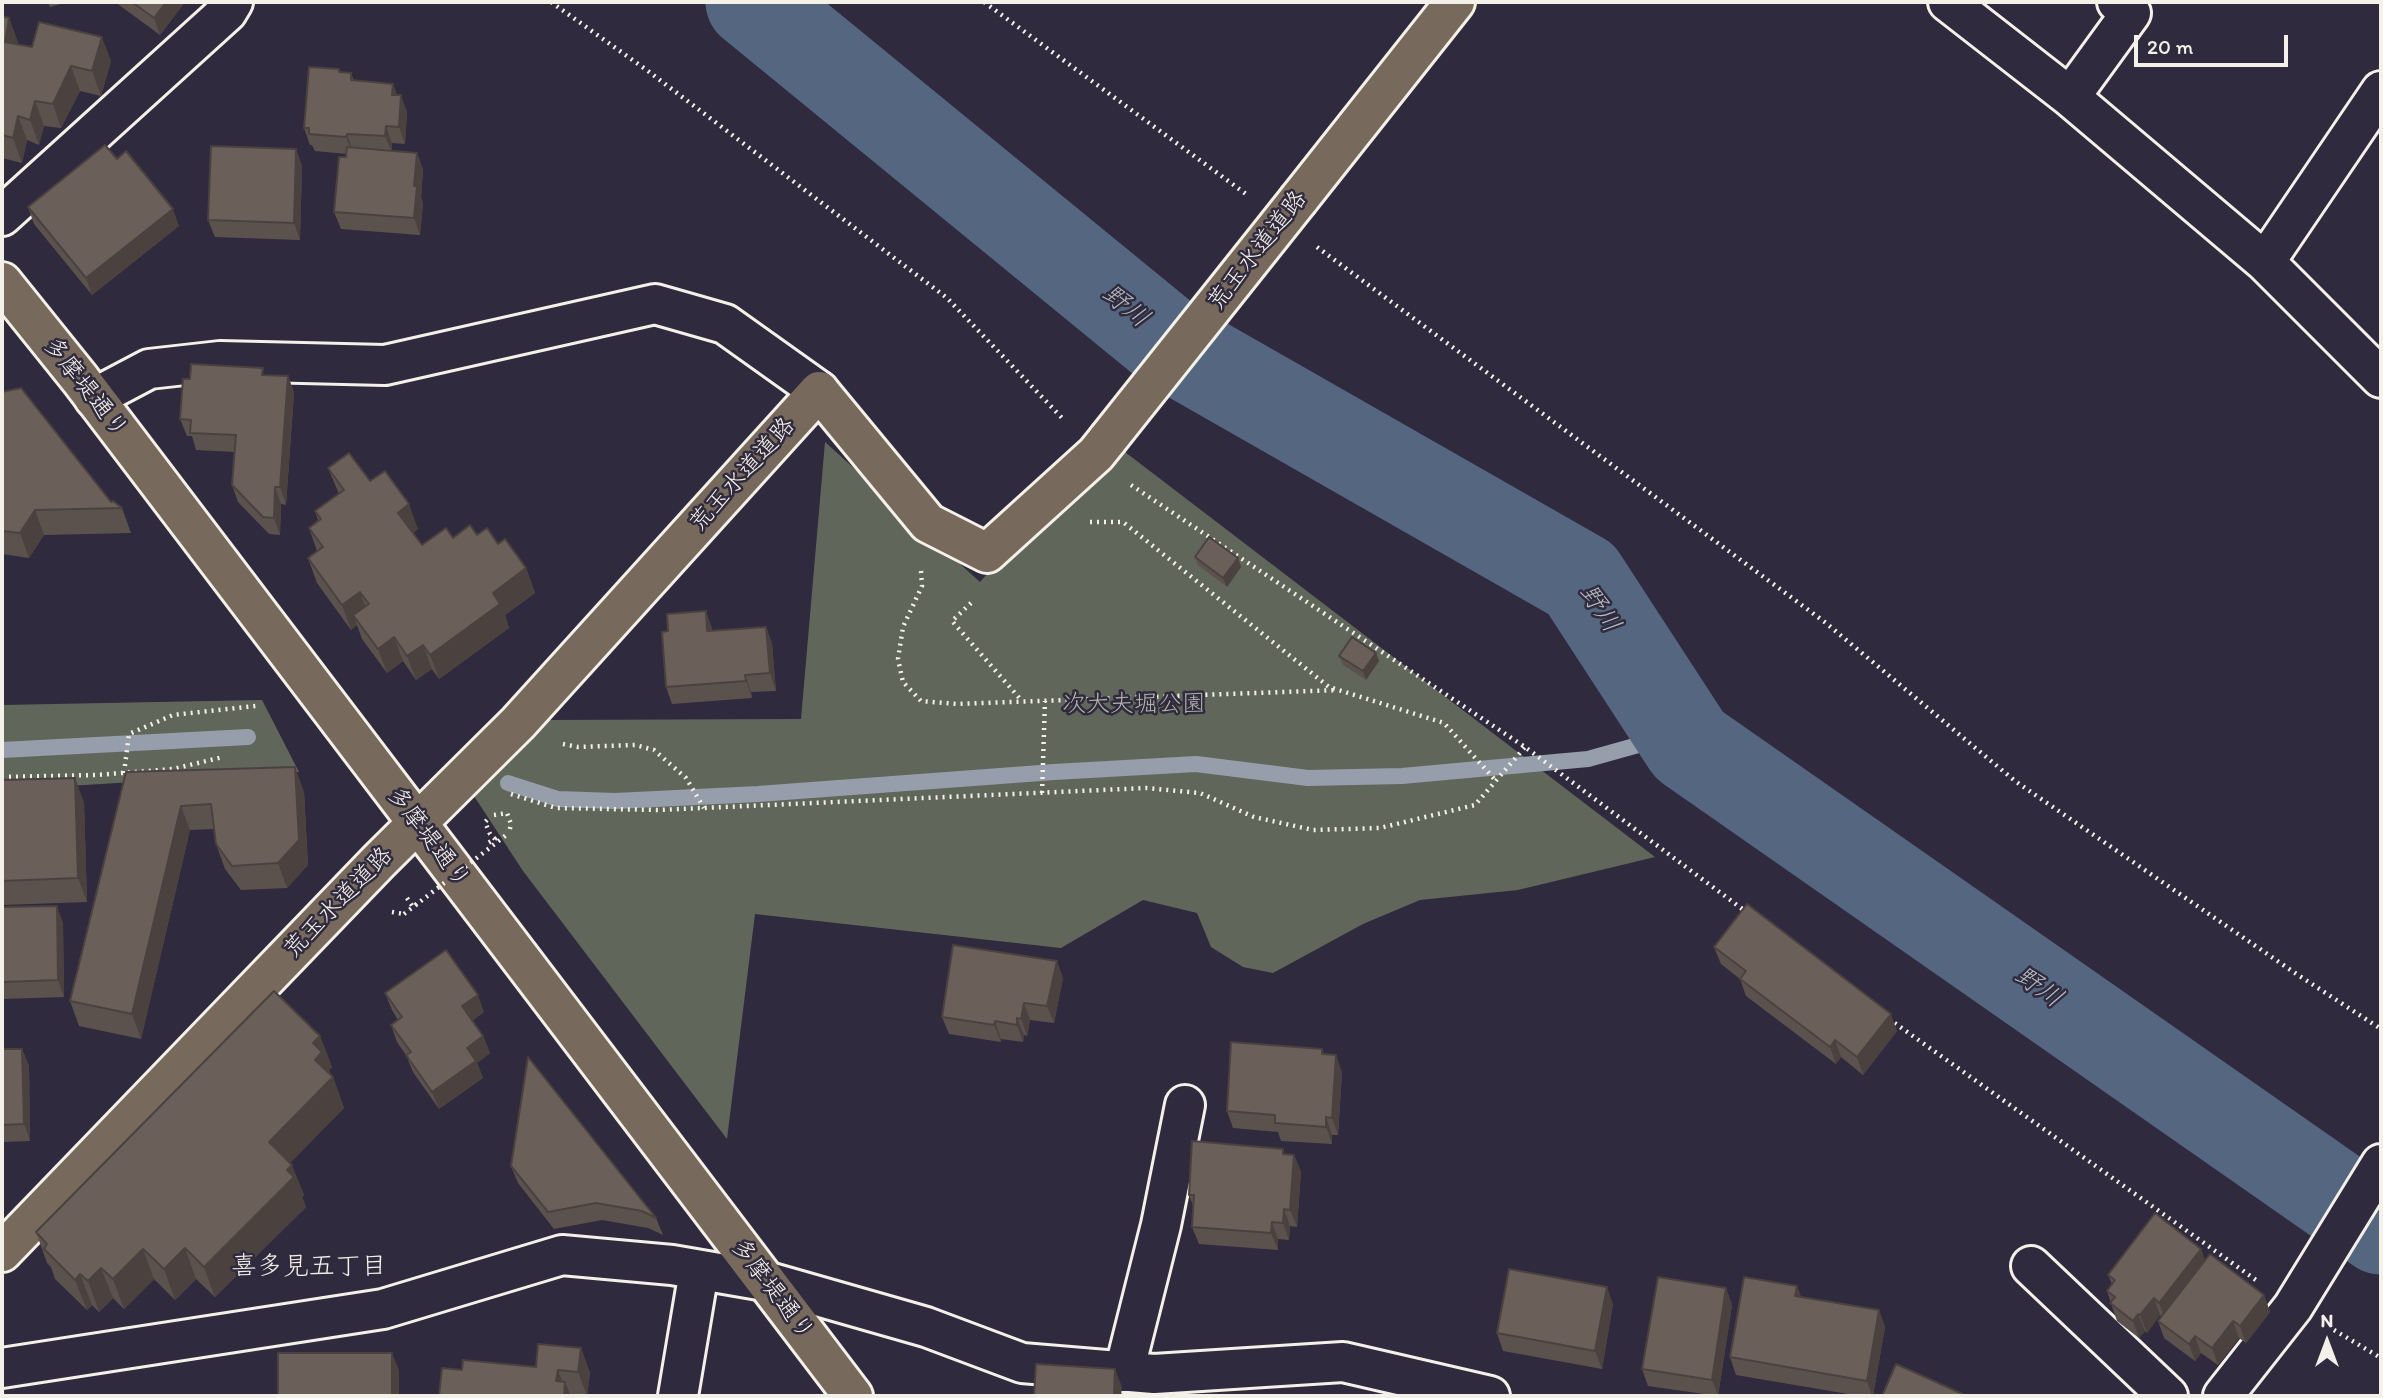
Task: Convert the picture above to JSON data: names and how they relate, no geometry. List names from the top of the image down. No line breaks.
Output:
{"streets":{"main road":["荒玉水道道路","多摩堤通り"]},"crossings":[["荒玉水道道路","多摩堤通り"]],"districts":["喜多見五丁目"],"water":["野川"],"parks":["次大夫堀公園"],"scale_bar":"20 m","north":"top"}
